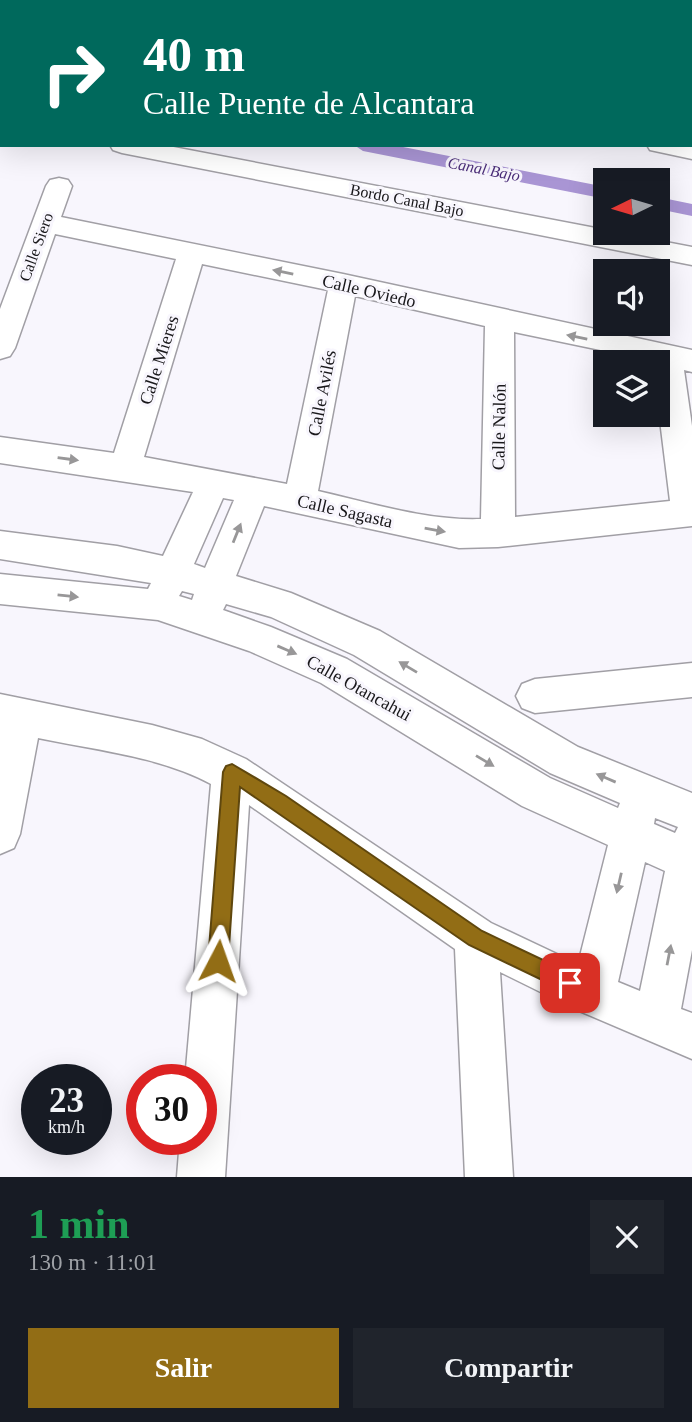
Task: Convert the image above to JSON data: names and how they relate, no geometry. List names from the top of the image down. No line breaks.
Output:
{"streets":{"street":["Bordo Canal Bajo","Calle Siero","Calle Oviedo","Calle Mieres","Calle Avilés","Calle Nalón","Calle Sagasta","Calle Otancahui"]},"crossings":[["Calle Siero","Calle Oviedo"],["Calle Oviedo","Calle Mieres"],["Calle Oviedo","Calle Avilés"],["Calle Oviedo","Calle Nalón"],["Calle Mieres","Calle Sagasta"],["Calle Avilés","Calle Sagasta"],["Calle Nalón","Calle Sagasta"]],"one_way":["Calle Oviedo"],"water":["Canal Bajo"],"north":"left","page":{"turn":["40 m","Calle Puente de Alcantara"],"speed":"23 km/h","limit":"30","heading":["1 min","130 m · 11:01"],"buttons":["Salir","Compartir"]}}
